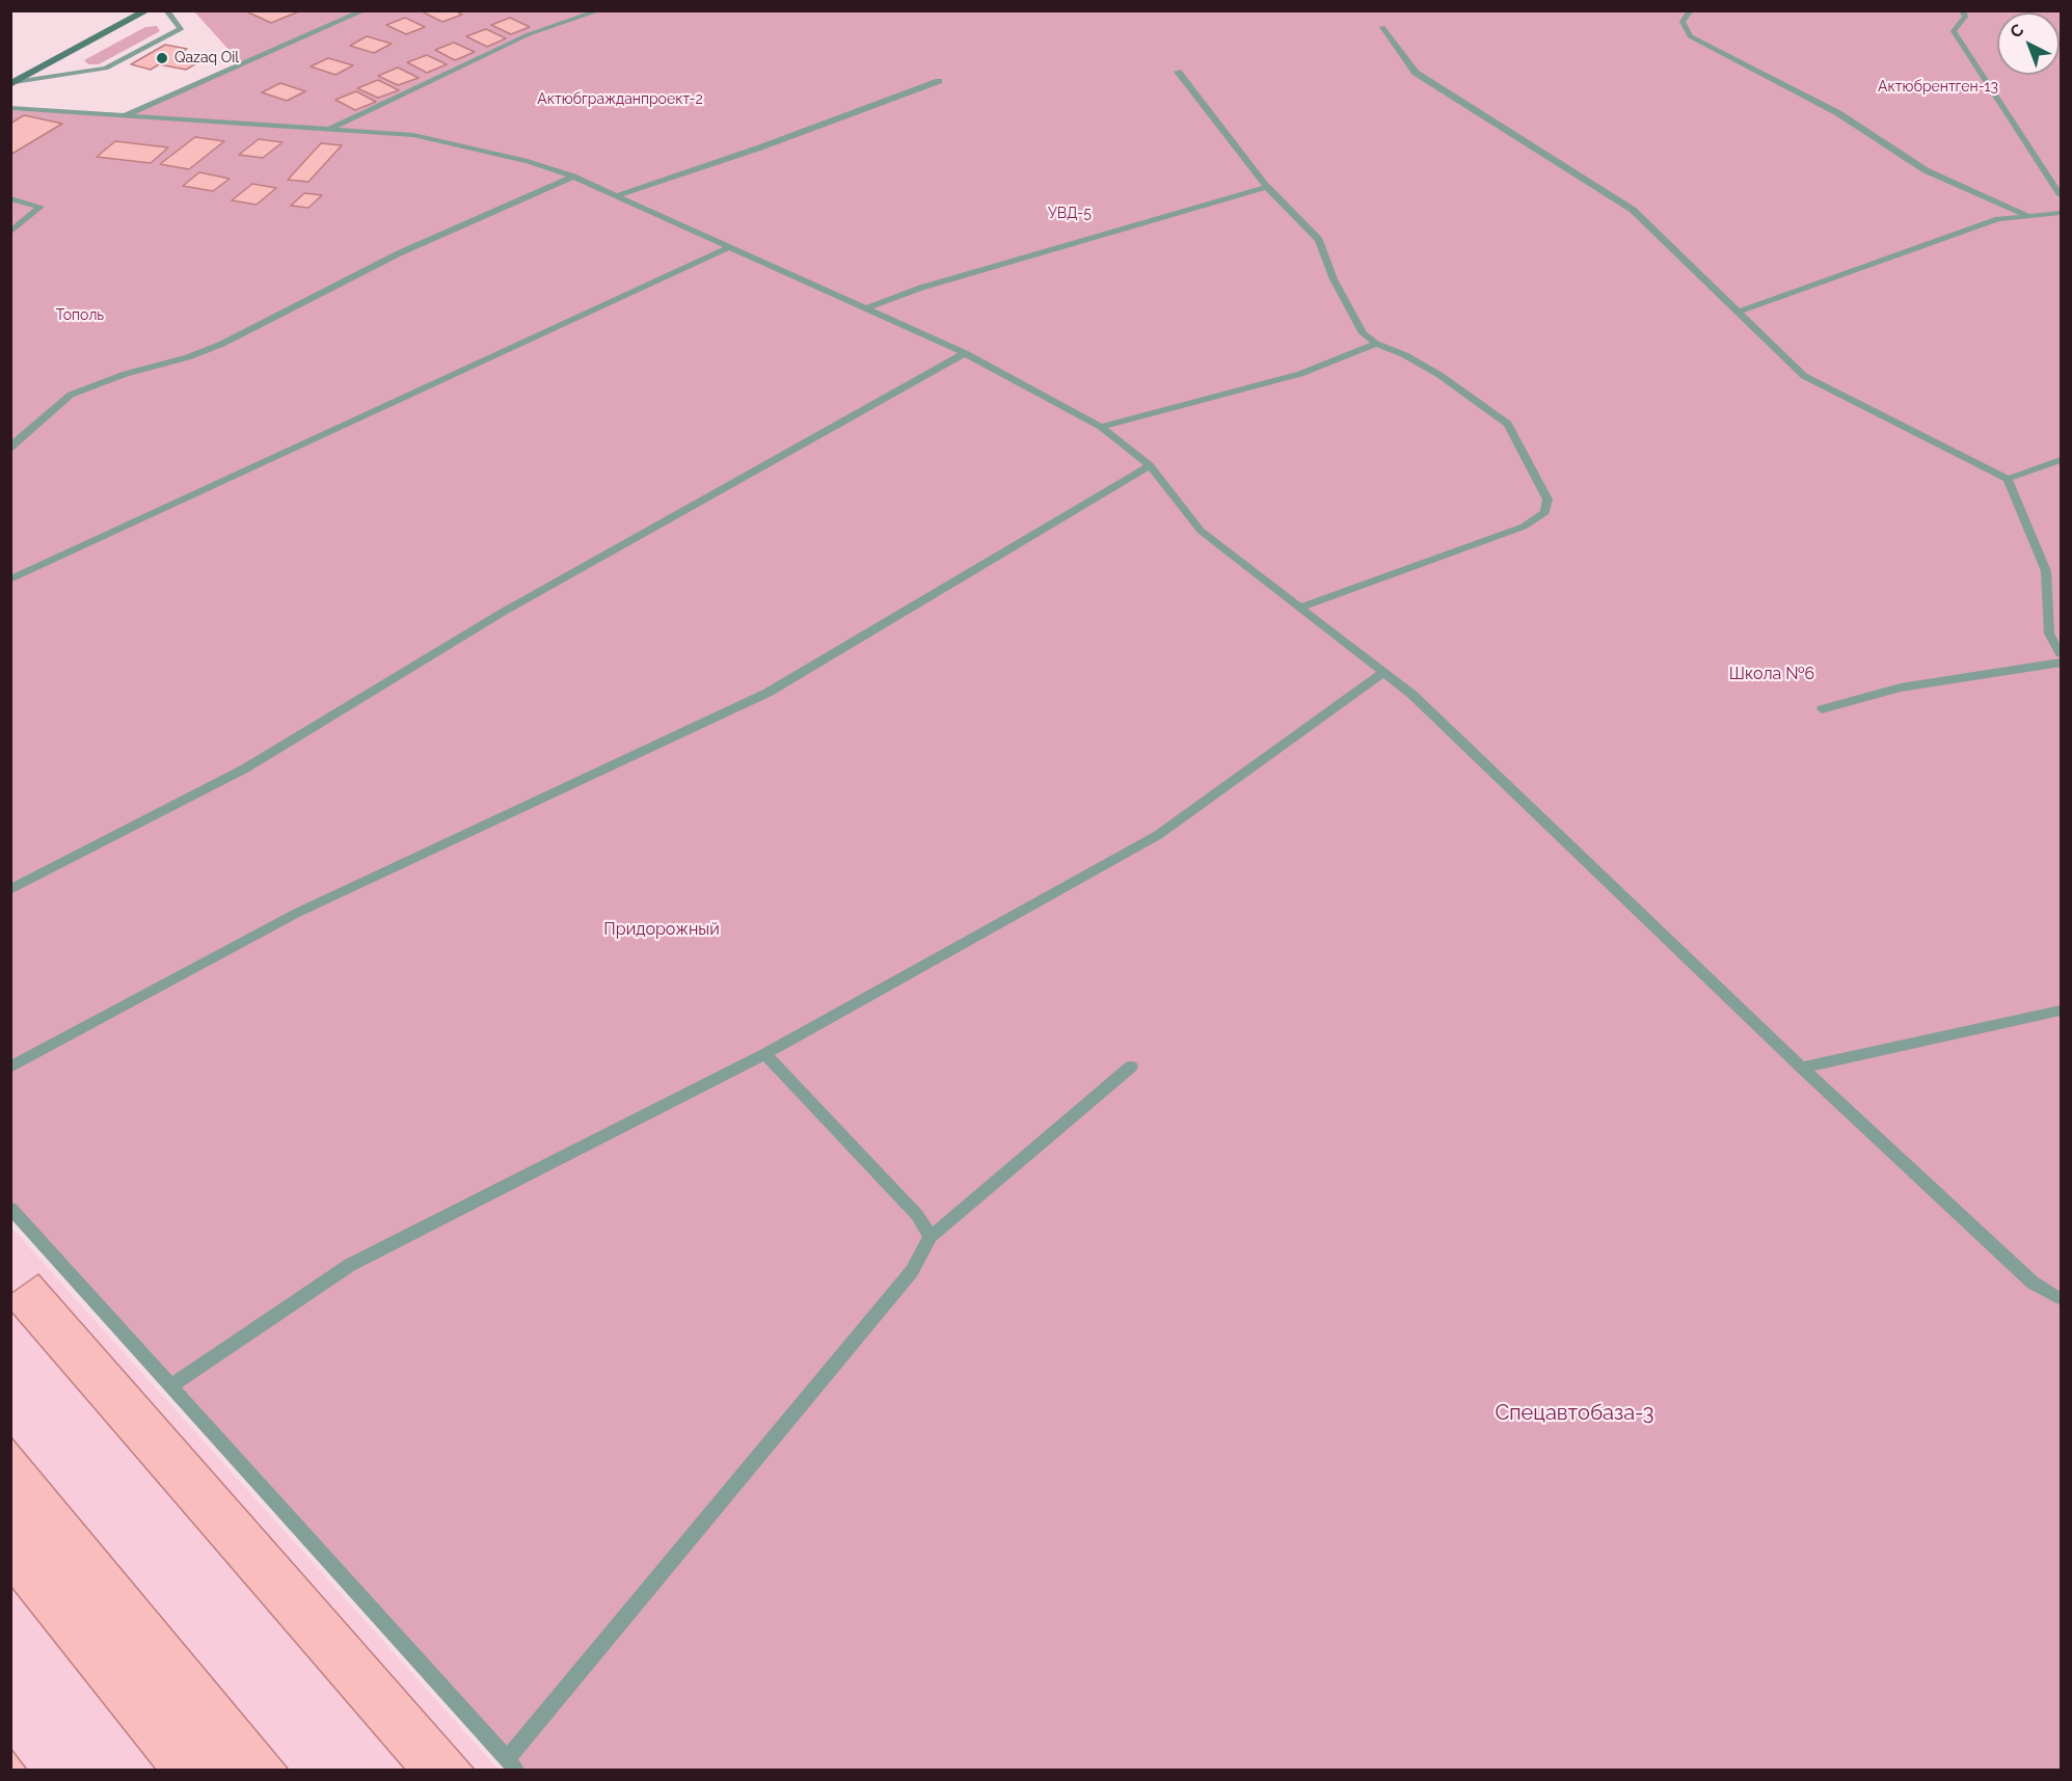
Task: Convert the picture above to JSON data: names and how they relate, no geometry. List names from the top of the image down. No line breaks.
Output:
{"parks":["Актюбрентген-13","Актюбгражданпроект-2","УВД-5","Тополь","Школа №6","Придорожный","Спецавтобаза-3"],"places":["Qazaq Oil"],"north":"top left"}
